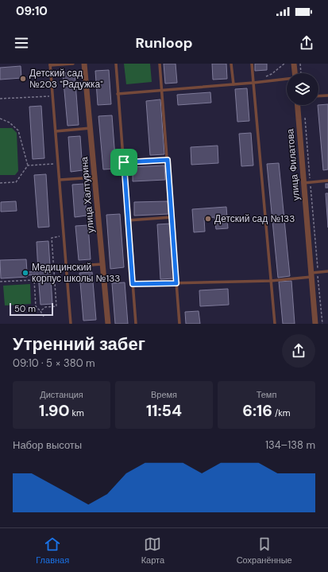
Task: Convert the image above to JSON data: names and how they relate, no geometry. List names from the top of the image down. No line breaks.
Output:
{"streets":{"street":["улица Филатова","улица Халтурина"]},"places":["Детский сад №203 \"Радужка\"","Детский сад №133","Медицинский корпус школы №133"],"scale_bar":"50 m","page":{"status":"09:10","header":"Runloop","scale":"50 m","heading":["Утренний забег","09:10 · 5 × 380 m"],"stats":[["Дистанция","1.90 km"],["Время","11:54"],["Темп","6:16 /km"]],"chart":["Набор высоты","134–138 m"],"tabs":["Главная","Карта","Сохранённые"]}}
